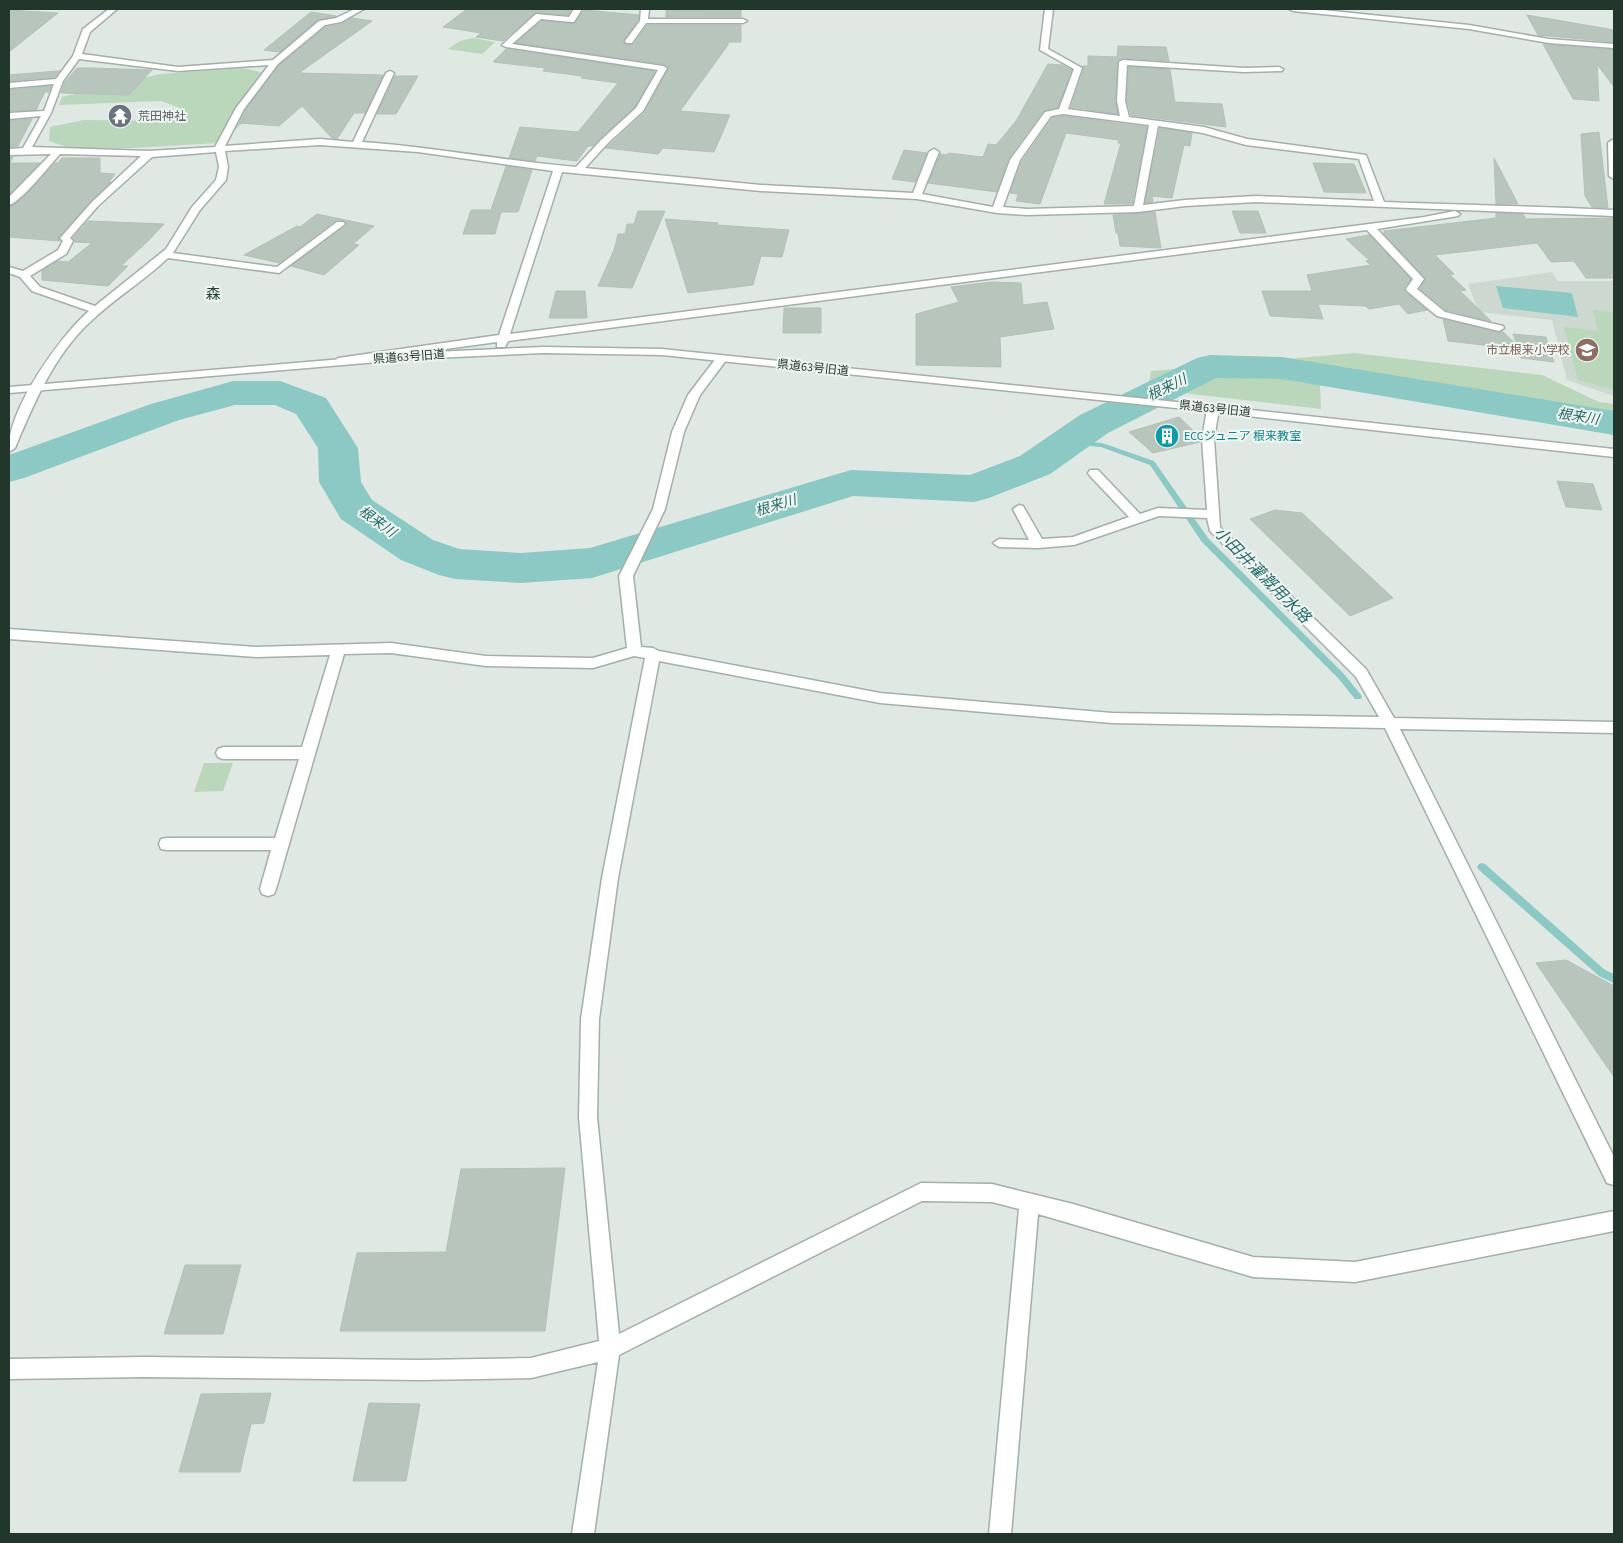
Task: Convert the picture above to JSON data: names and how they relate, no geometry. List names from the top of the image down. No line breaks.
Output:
{"streets":{"street":["県道63号旧道"]},"districts":["森"],"water":["根来川","小田井灌漑用水路"],"places":{"temple":["荒田神社"],"school or university":["市立根来小学校"],"building":["ECCジュニア 根来教室"]}}
